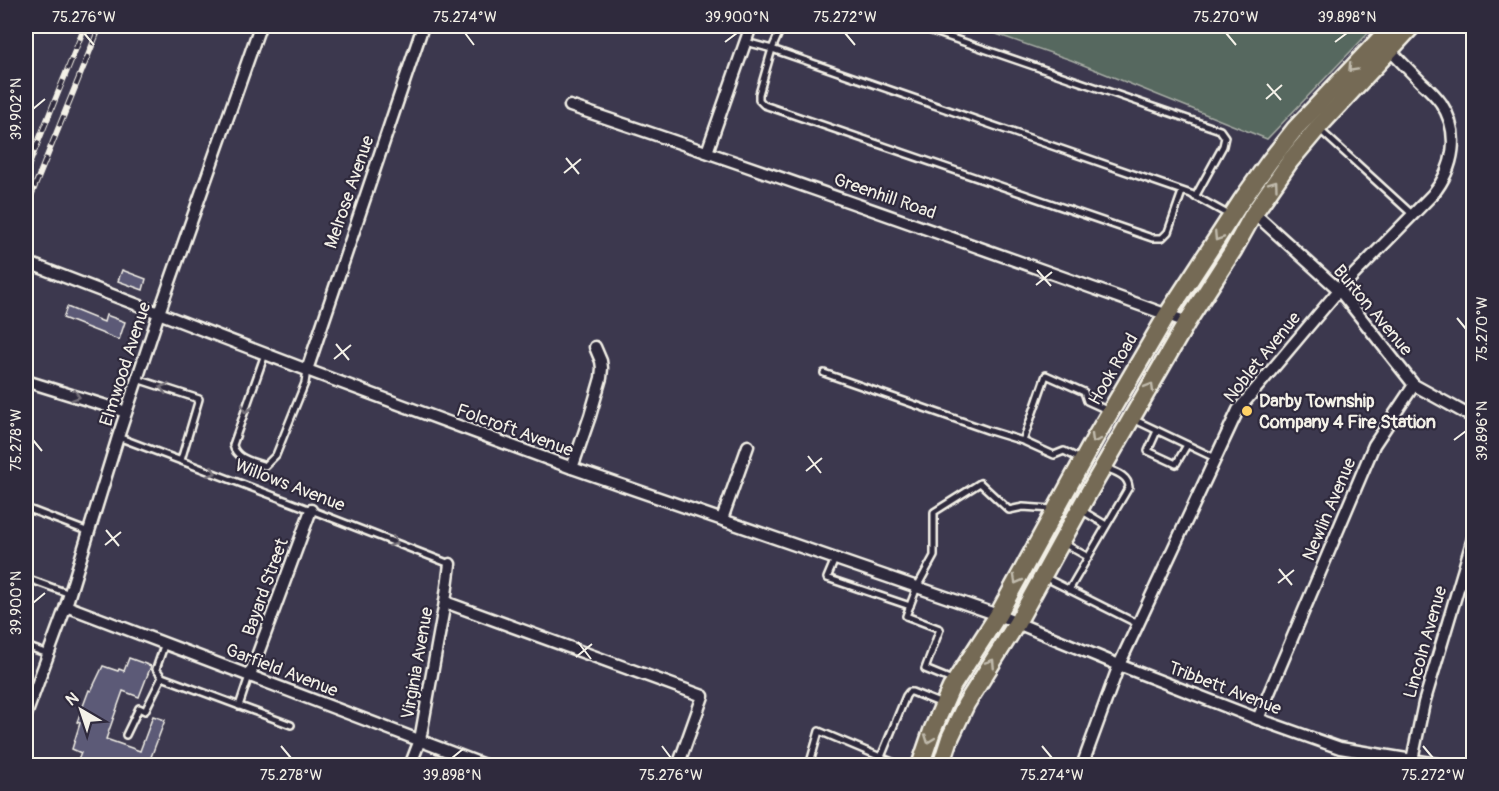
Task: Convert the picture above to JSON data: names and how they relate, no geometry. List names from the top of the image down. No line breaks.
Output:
{"streets":{"main road":["Hook Road"],"street":["Melrose Avenue","Greenhill Road","Burton Avenue","Noblet Avenue","Elmwood Avenue","Folcroft Avenue","Newlin Avenue","Bayard Street","Lincoln Avenue","Virginia Avenue","Garfield Avenue","Tribbett Avenue"],"lane":["Willows Avenue"]},"crossings":[["Melrose Avenue","Folcroft Avenue"],["Greenhill Road","Hook Road"],["Burton Avenue","Noblet Avenue"],["Burton Avenue","Newlin Avenue"],["Noblet Avenue","Tribbett Avenue"],["Elmwood Avenue","Folcroft Avenue"],["Elmwood Avenue","Willows Avenue"],["Elmwood Avenue","Garfield Avenue"],["Hook Road","Folcroft Avenue"],["Hook Road","Tribbett Avenue"],["Folcroft Avenue","Tribbett Avenue"],["Willows Avenue","Bayard Street"],["Willows Avenue","Virginia Avenue"],["Newlin Avenue","Tribbett Avenue"],["Bayard Street","Garfield Avenue"],["Lincoln Avenue","Tribbett Avenue"],["Virginia Avenue","Garfield Avenue"]],"one_way":["Willows Avenue"],"places":["Darby Township Company 4 Fire Station"],"north":"top left","coordinates":["75.276°W","75.274°W","39.900°N","75.272°W","75.270°W","39.898°N","39.902°N","39.896°N","75.278°W"]}
